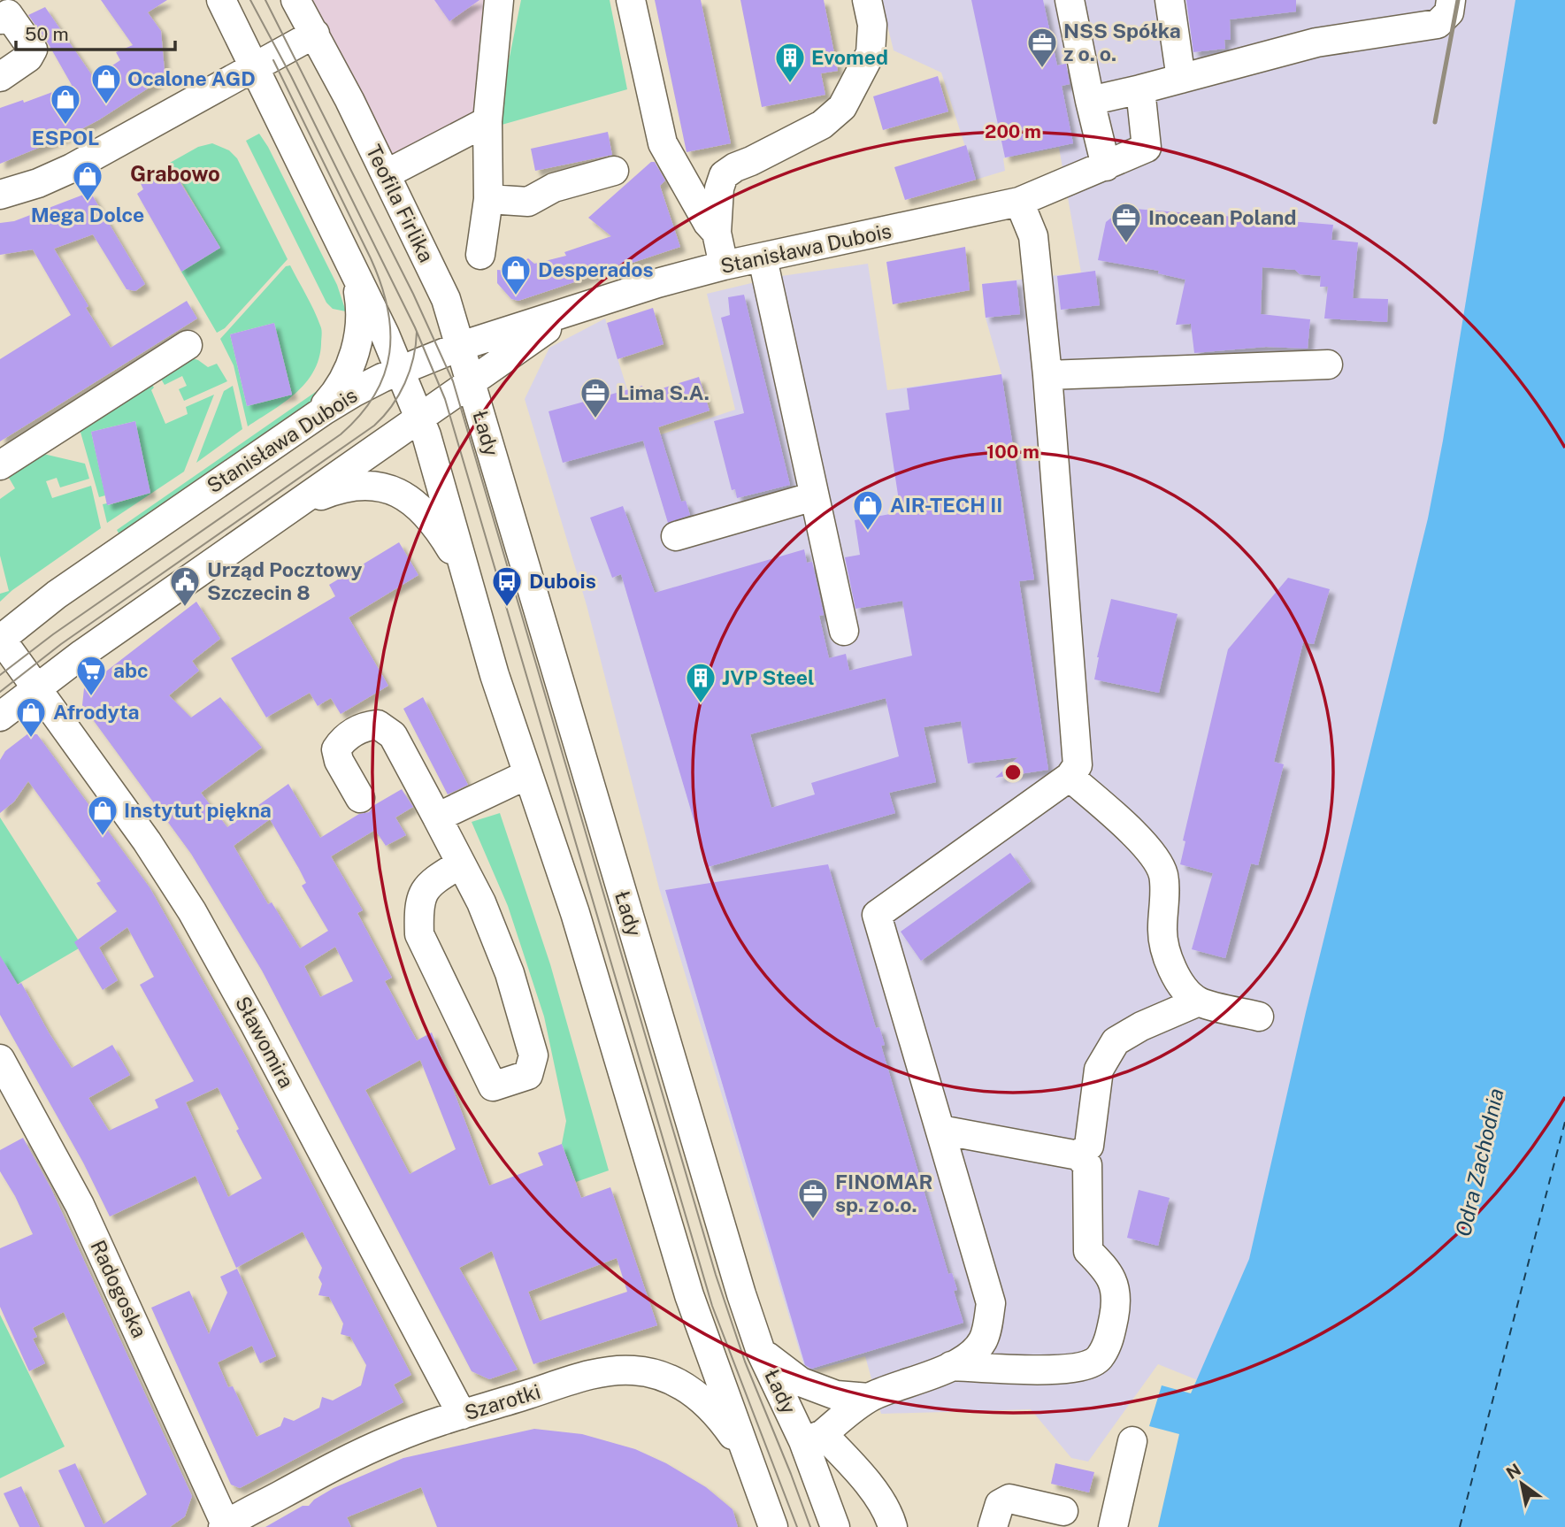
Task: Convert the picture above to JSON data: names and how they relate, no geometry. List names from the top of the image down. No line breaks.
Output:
{"streets":{"street":["Teofila Firlika","Stanisława Dubois","Łady","Sławomira","Radogoska","Szarotki"]},"crossings":[["Teofila Firlika","Stanisława Dubois"],["Teofila Firlika","Łady"],["Stanisława Dubois","Łady"],["Stanisława Dubois","Sławomira"],["Sławomira","Szarotki"],["Radogoska","Szarotki"]],"districts":["Grabowo"],"water":["Odra Zachodnia"],"places":{"office":["NSS Spółka z o. o.","Inocean Poland","Lima S.A.","FINOMAR sp. z o.o."],"building":["Evomed","JVP Steel"],"shop":["Ocalone AGD","ESPOL","Mega Dolce","Desperados","AIR-TECH II","Afrodyta","Instytut piękna"],"public building":["Urząd Pocztowy Szczecin 8"],"bus stop":["Dubois"],"supermarket":["abc"]},"scale_bar":"50 m","north":"top left","rings":["200 m","100 m"]}
